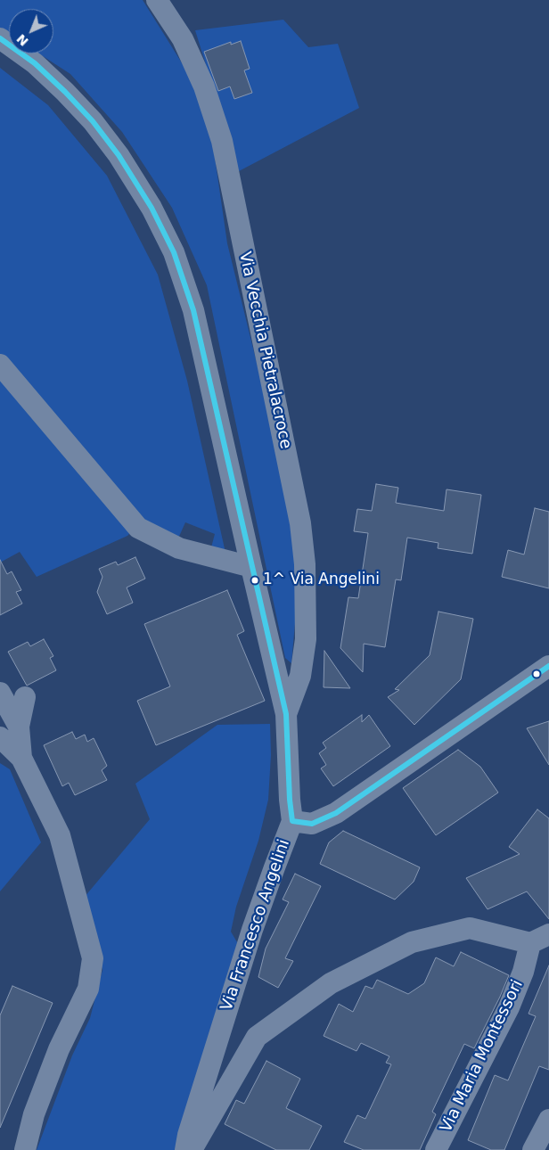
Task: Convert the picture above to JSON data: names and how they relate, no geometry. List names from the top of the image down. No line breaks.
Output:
{"streets":{"street":["Via Vecchia Pietralacroce","Via Francesco Angelini","Via Maria Montessori"]},"crossings":[["Via Vecchia Pietralacroce","Via Francesco Angelini"]],"places":["1^ Via Angelini"],"north":"bottom left"}
